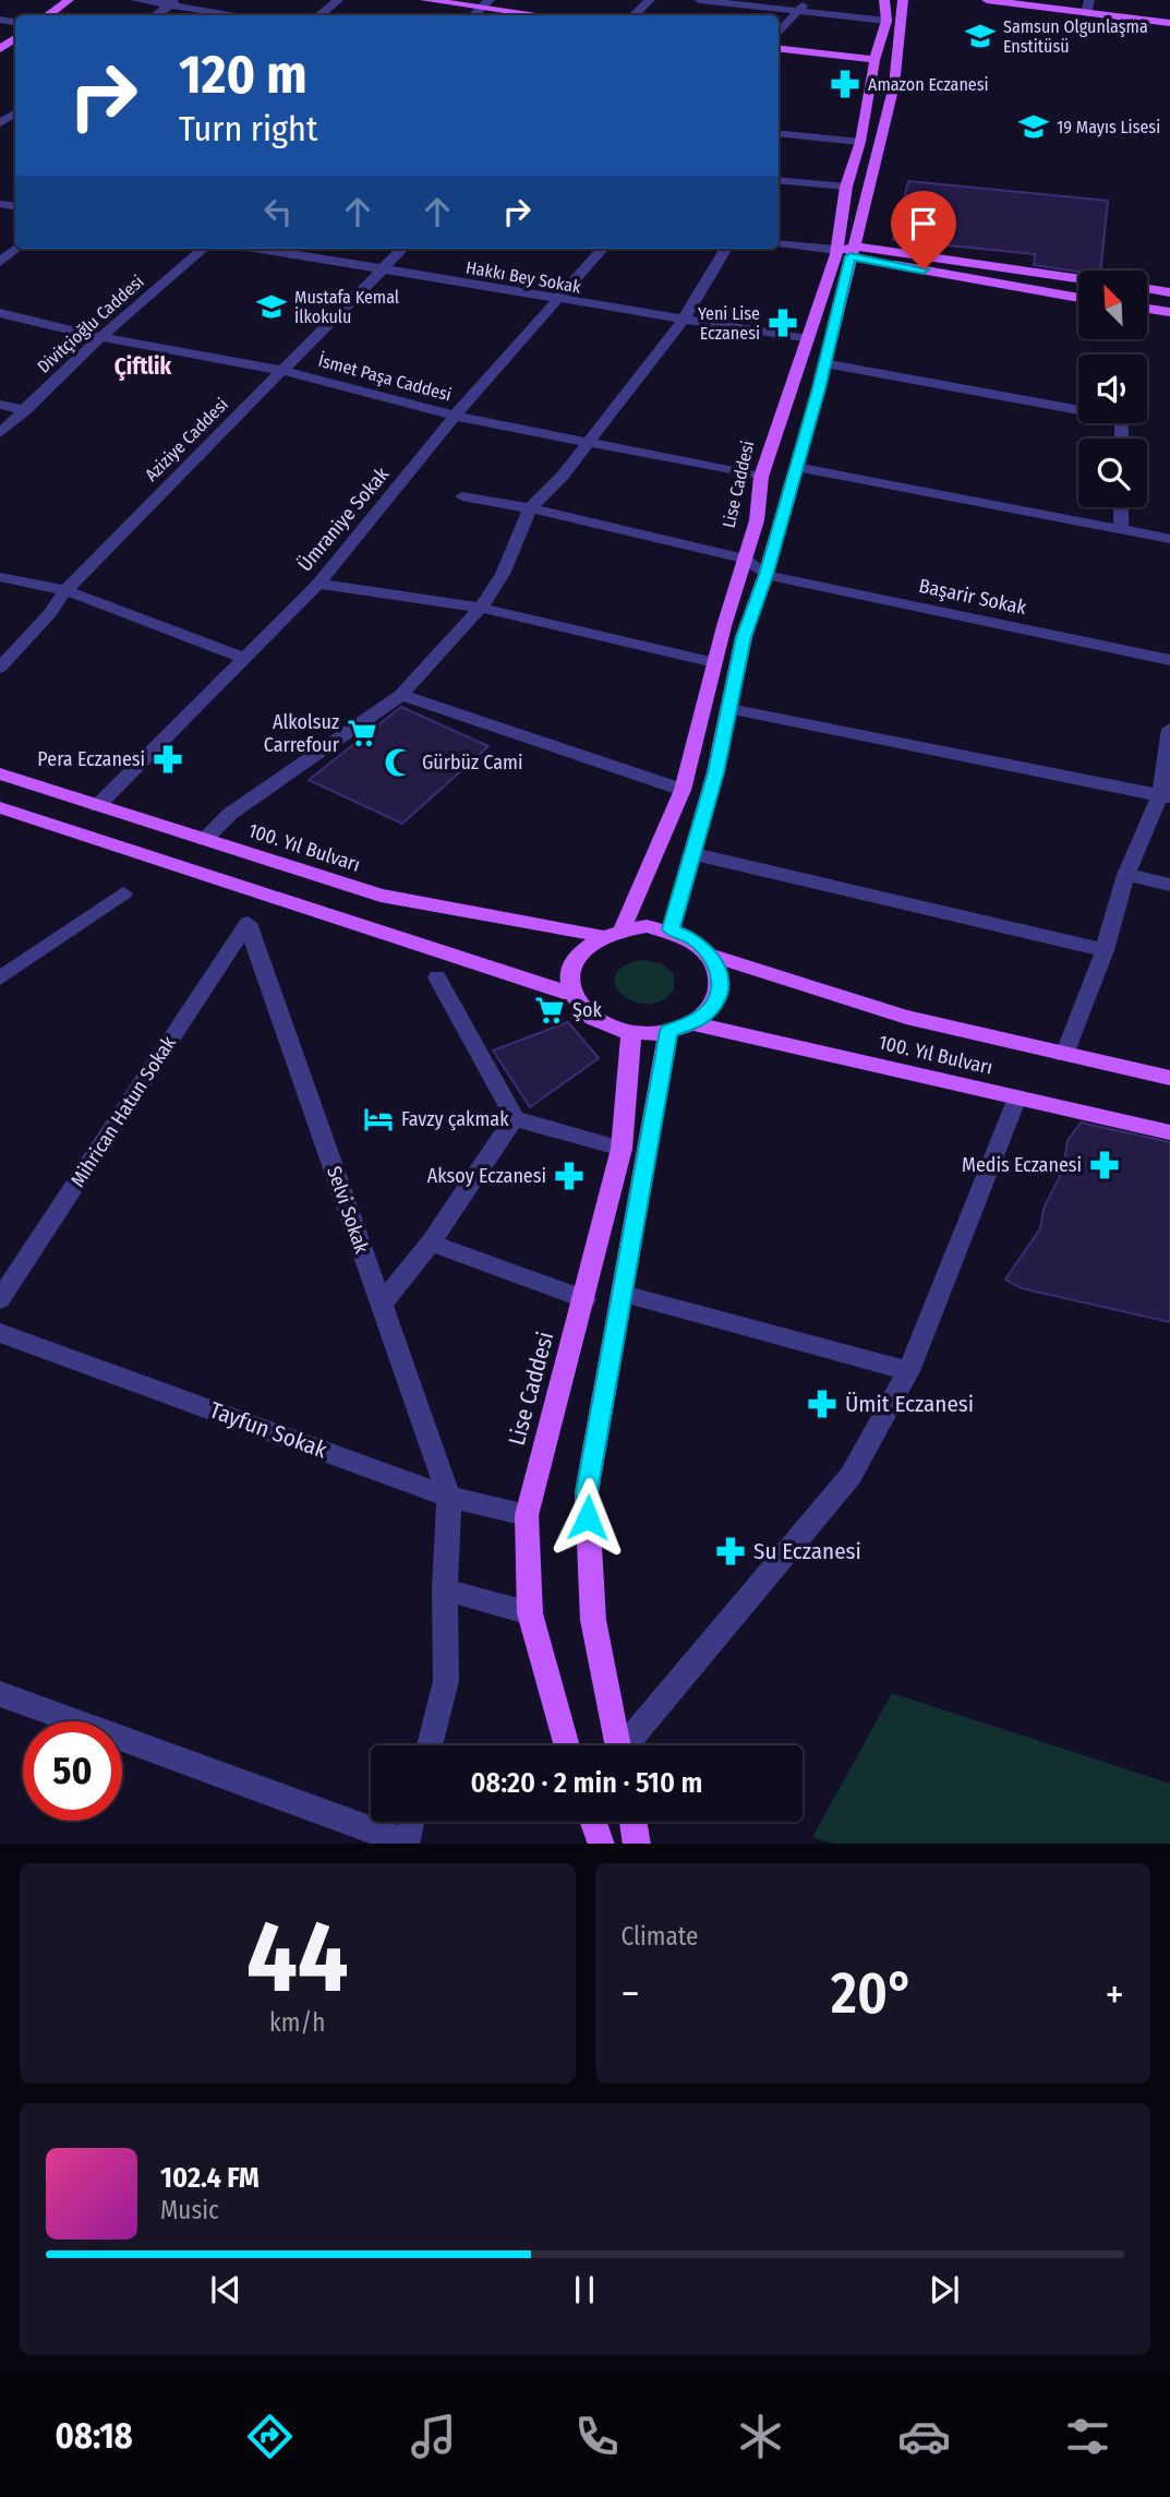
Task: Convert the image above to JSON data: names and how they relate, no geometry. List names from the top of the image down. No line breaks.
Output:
{"streets":{"main road":["Lise Caddesi","100. Yıl Bulvarı"],"street":["Hakkı Bey Sokak","Divitçioğlu Caddesi","İsmet Paşa Caddesi","Aziziye Caddesi","Ümraniye Sokak","Başarir Sokak","Mihrican Hatun Sokak","Selvi Sokak","Tayfun Sokak"]},"crossings":[["Hakkı Bey Sokak","Aziziye Caddesi"],["Hakkı Bey Sokak","Lise Caddesi"],["Hakkı Bey Sokak","Ümraniye Sokak"],["Divitçioğlu Caddesi","İsmet Paşa Caddesi"],["İsmet Paşa Caddesi","Aziziye Caddesi"],["İsmet Paşa Caddesi","Lise Caddesi"],["İsmet Paşa Caddesi","Ümraniye Sokak"],["Lise Caddesi","Başarir Sokak"],["Lise Caddesi","100. Yıl Bulvarı"],["Lise Caddesi","Tayfun Sokak"],["Ümraniye Sokak","100. Yıl Bulvarı"],["Mihrican Hatun Sokak","Selvi Sokak"],["Selvi Sokak","Tayfun Sokak"]],"districts":["Çiftlik"],"places":{"school or university":["Samsun Olgunlaşma Enstitüsü","19 Mayıs Lisesi","Mustafa Kemal İlkokulu"],"pharmacy":["Amazon Eczanesi","Yeni Lise Eczanesi","Pera Eczanesi","Medis Eczanesi","Aksoy Eczanesi","Ümit Eczanesi","Su Eczanesi"],"supermarket":["Alkolsuz Carrefour","Şok"],"mosque":["Gürbüz Cami"],"hotel":["Favzy çakmak"]},"north":"top left","page":{"turn":["120 m","Turn right"],"limit":"50","trip":"08:20 · 2 min · 510 m","tile":[["44","km/h"],"Climate"],"heat":["−","20°","+"],"song":["102.4 FM","Music"],"tabs":"08:18"}}
